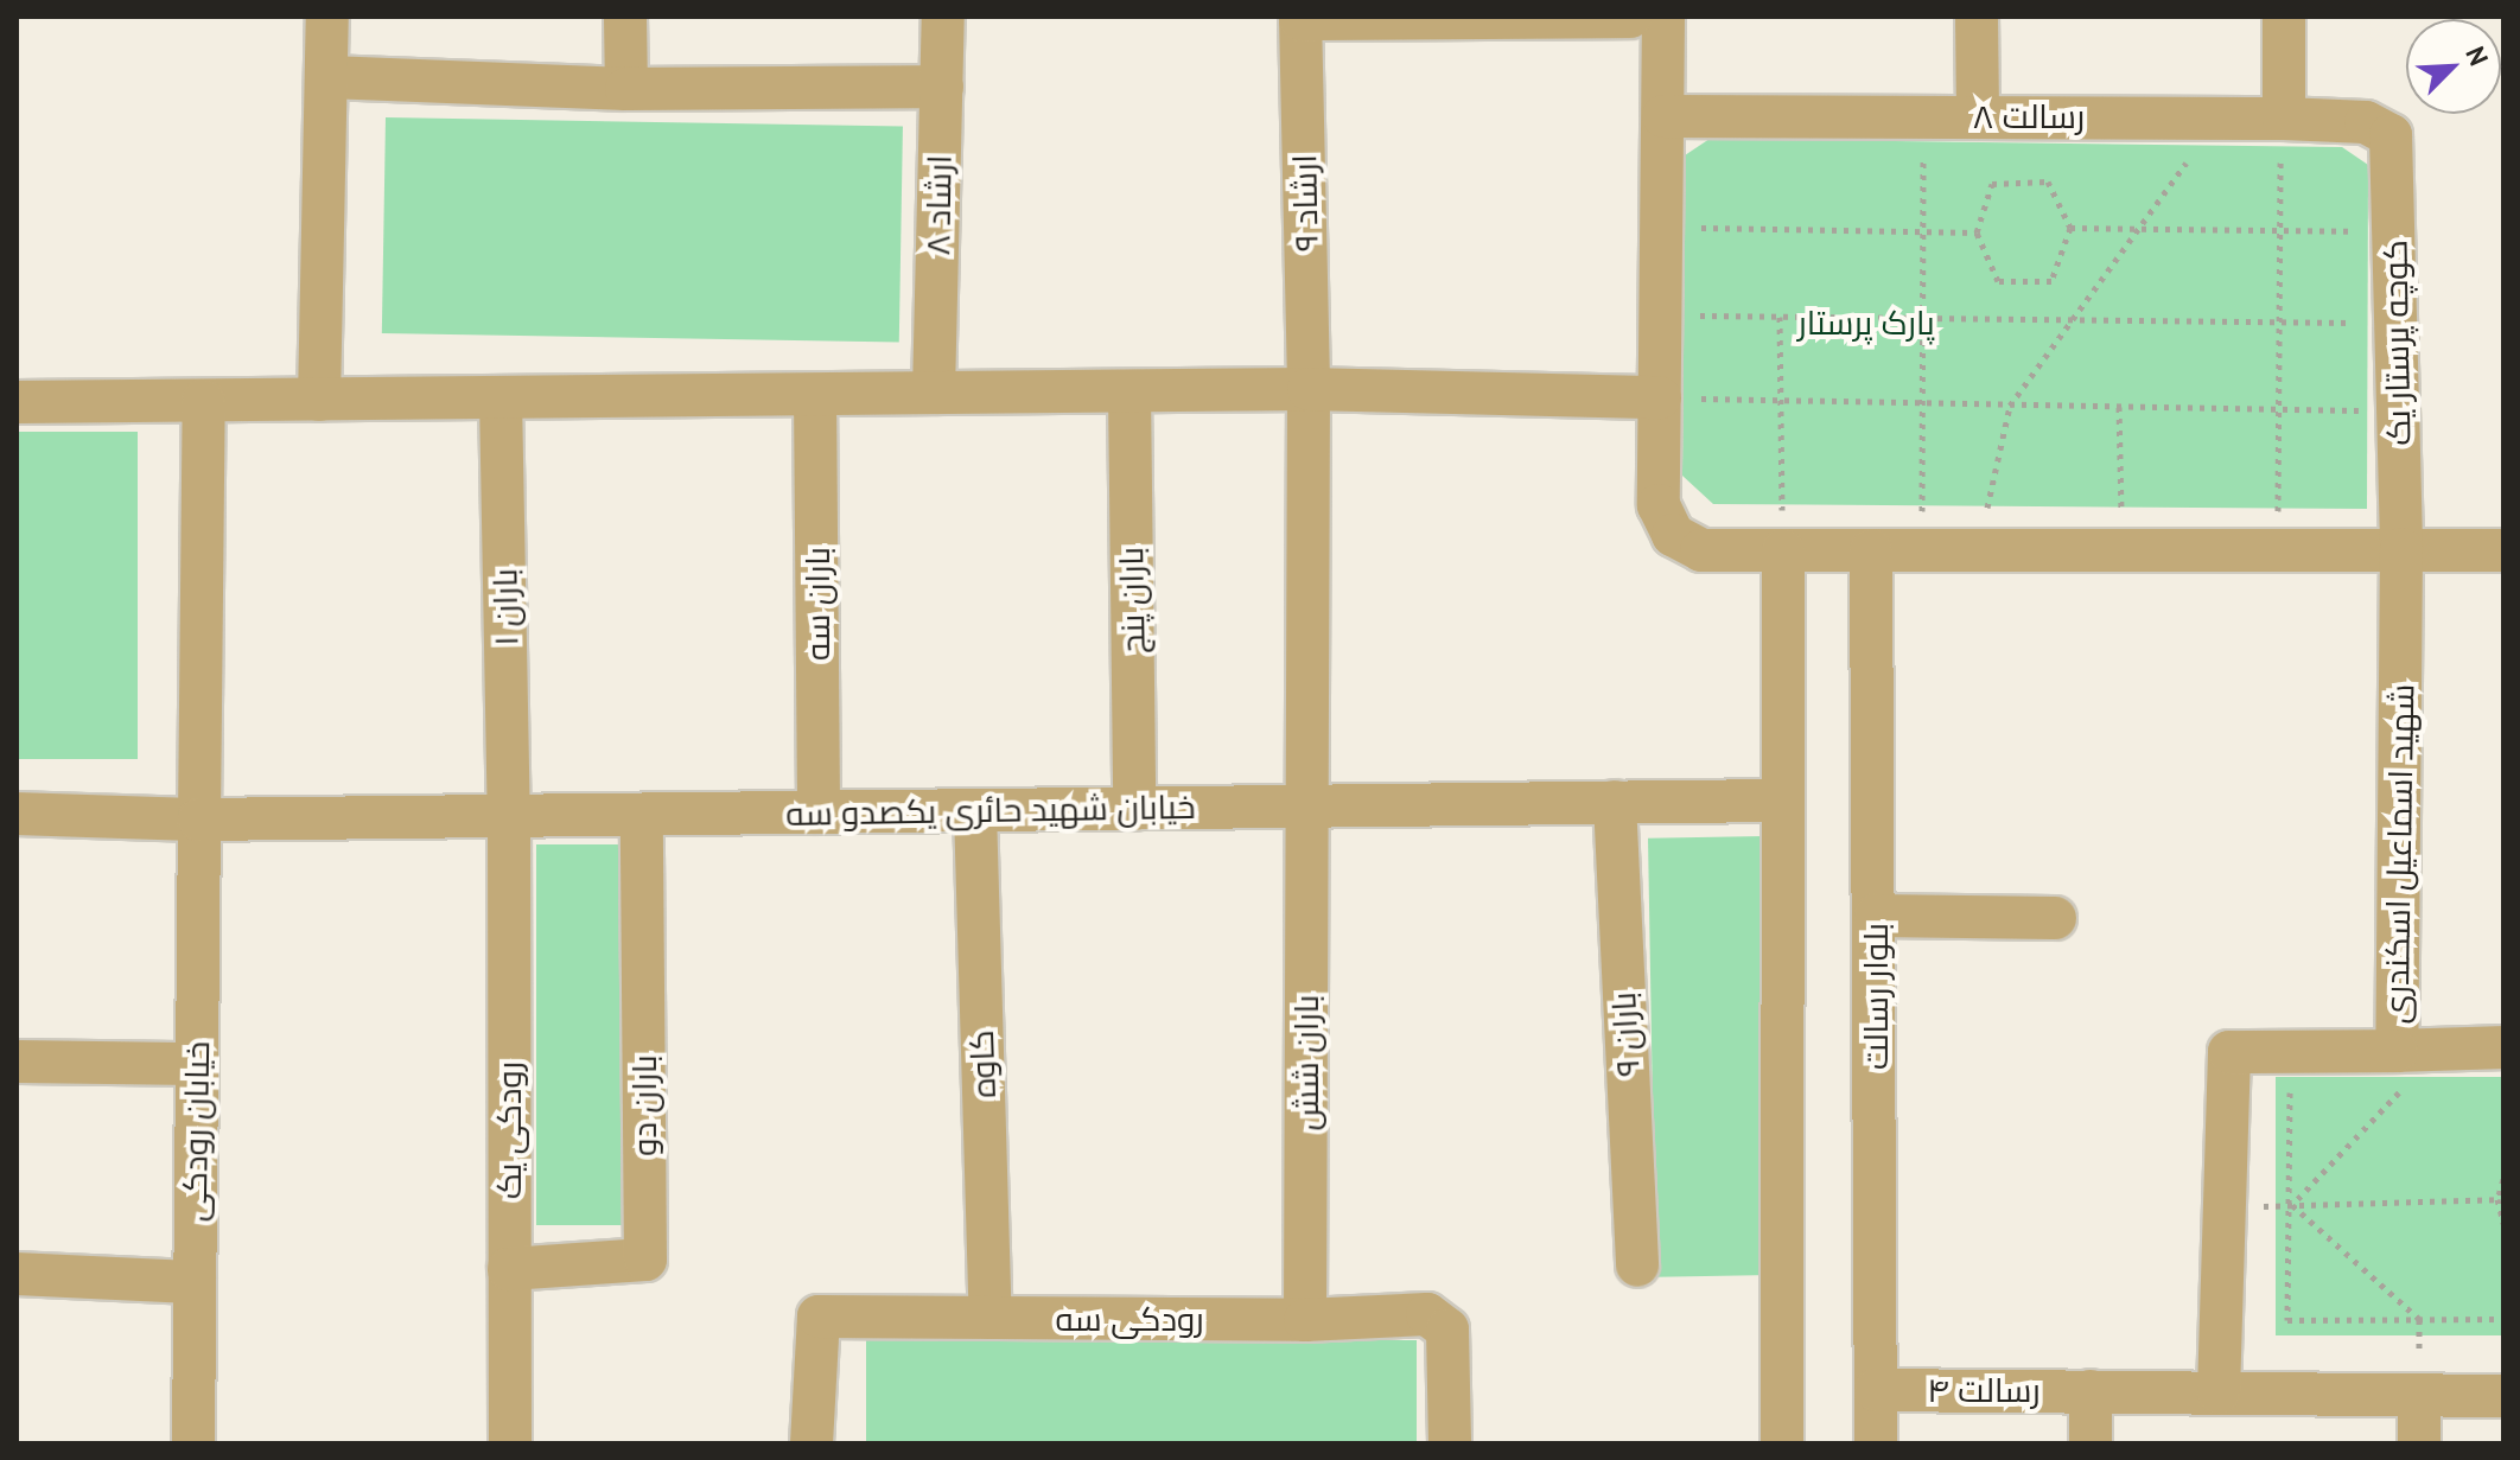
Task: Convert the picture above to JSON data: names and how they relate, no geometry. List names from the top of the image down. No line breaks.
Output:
{"streets":{"street":["رسالت ۸","ارشاد ۹","ارشاد ۸","کوچه پرستار یک","باران پنج","باران سه","باران ۱","خیابان شهید حائری یکصدو سه","شهید اسماعیل اسکندری","بلوار رسالت","باران ۹","باران شش","کاوه","باران دو","رودکی یک","خیابان رودکی","رودکی سه","رسالت ۴"]},"crossings":[["رسالت ۸","کوچه پرستار یک"],["ارشاد ۹","خیابان شهید حائری یکصدو سه"],["ارشاد ۹","باران شش"],["کوچه پرستار یک","شهید اسماعیل اسکندری"],["باران پنج","خیابان شهید حائری یکصدو سه"],["باران سه","خیابان شهید حائری یکصدو سه"],["باران ۱","خیابان شهید حائری یکصدو سه"],["باران ۱","رودکی یک"],["خیابان شهید حائری یکصدو سه","باران ۹"],["خیابان شهید حائری یکصدو سه","باران شش"],["خیابان شهید حائری یکصدو سه","کاوه"],["خیابان شهید حائری یکصدو سه","باران دو"],["خیابان شهید حائری یکصدو سه","رودکی یک"],["خیابان شهید حائری یکصدو سه","خیابان رودکی"],["بلوار رسالت","رسالت ۴"],["باران شش","رودکی سه"],["کاوه","رودکی سه"],["باران دو","رودکی یک"]],"parks":["پارک پرستار"],"north":"top right"}
